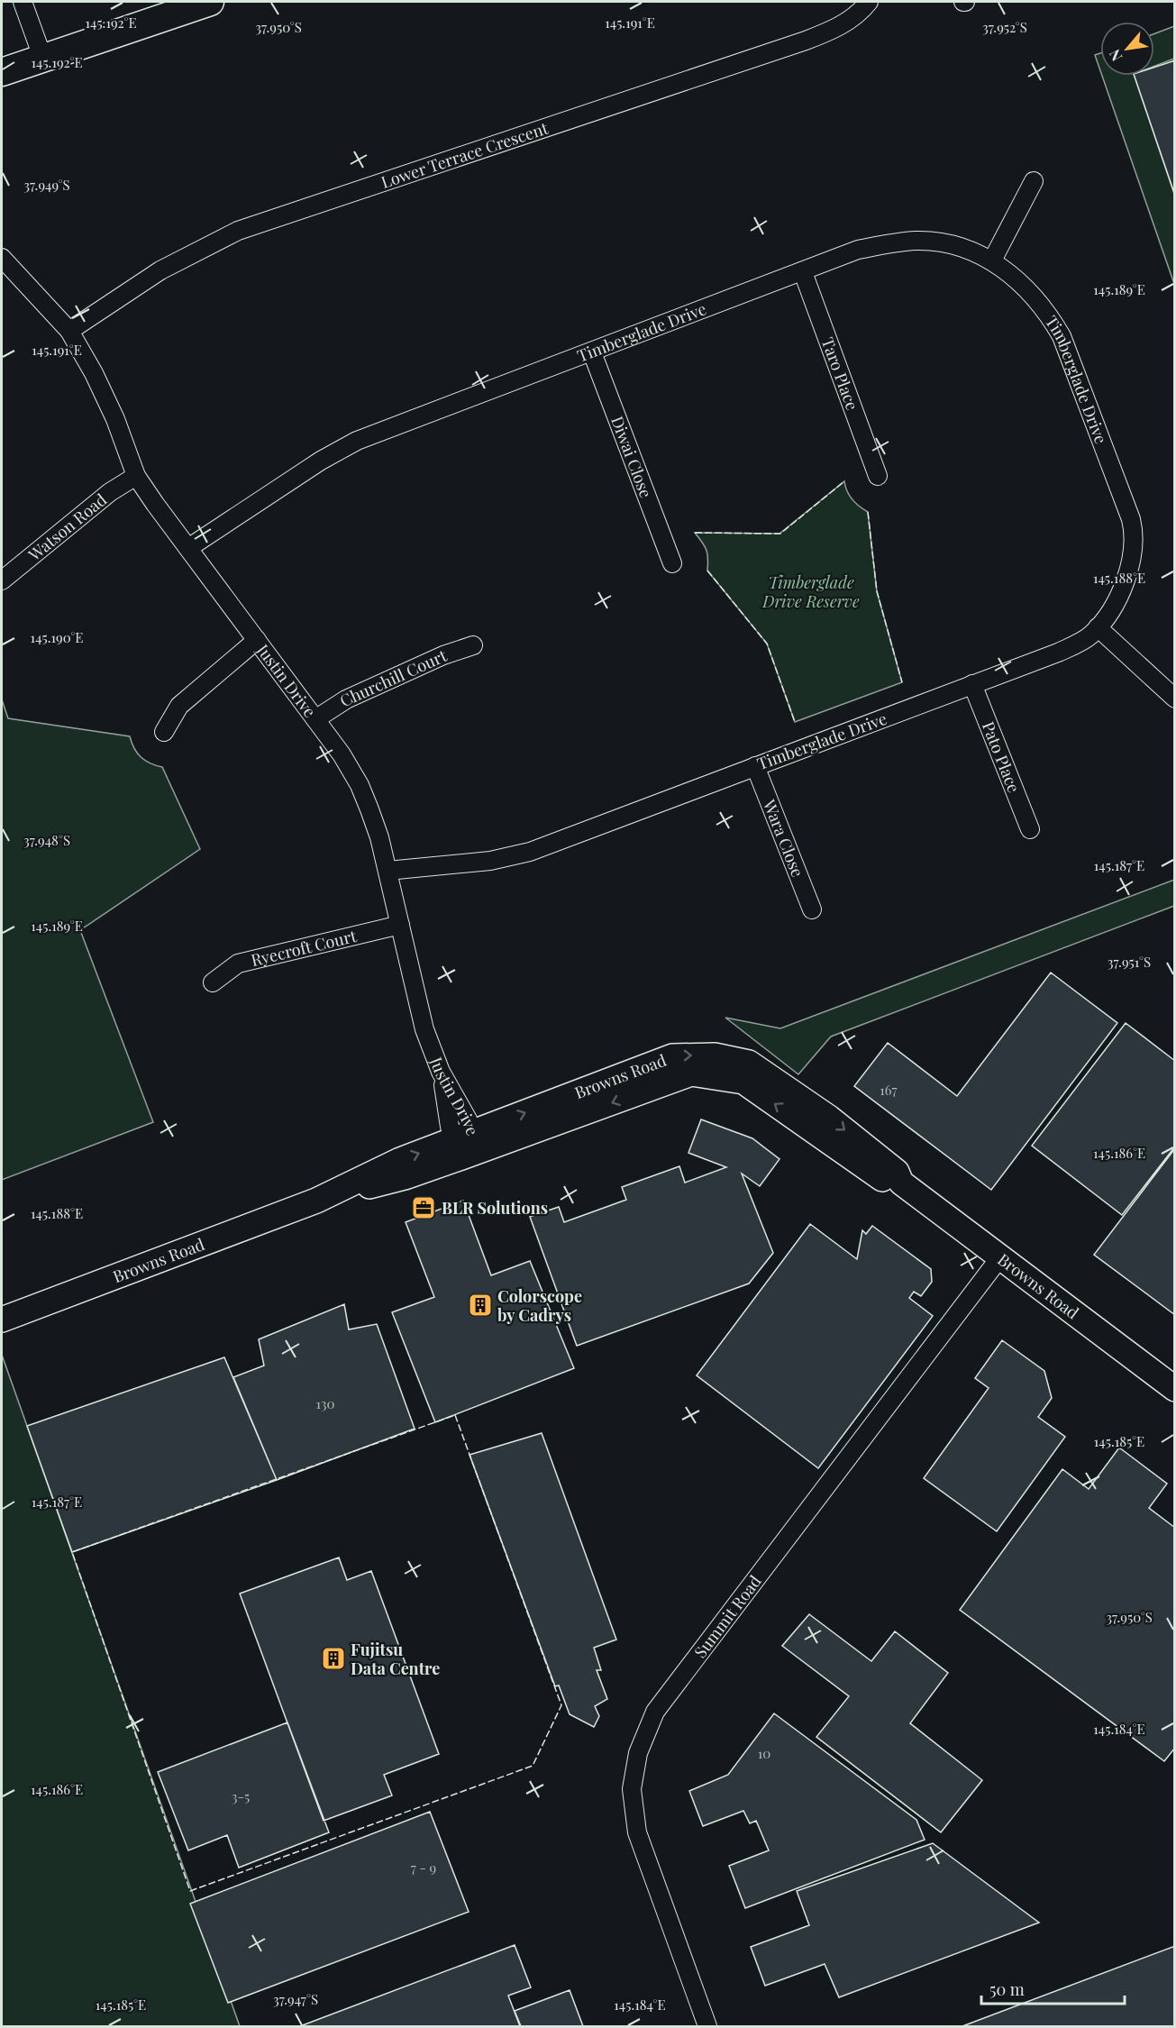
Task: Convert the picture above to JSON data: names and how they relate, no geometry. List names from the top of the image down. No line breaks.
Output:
{"streets":{"street":["Lower Terrace Crescent","Timberglade Drive","Taro Place","Diwai Close","Watson Road","Churchill Court","Justin Drive","Pato Place","Wara Close","Ryecroft Court","Browns Road","Summit Road"]},"crossings":[["Lower Terrace Crescent","Justin Drive"],["Timberglade Drive","Taro Place"],["Timberglade Drive","Diwai Close"],["Timberglade Drive","Justin Drive"],["Timberglade Drive","Pato Place"],["Timberglade Drive","Wara Close"],["Watson Road","Justin Drive"],["Churchill Court","Justin Drive"],["Justin Drive","Ryecroft Court"],["Justin Drive","Browns Road"],["Browns Road","Summit Road"]],"parks":["Timberglade Drive Reserve"],"places":{"office":["BLR Solutions"],"building":["Colorscope by Cadrys","Fujitsu Data Centre"]},"house_numbers":["167","130","10","3-5","7 - 9"],"scale_bar":"50 m","north":"bottom left","coordinates":["145.192°E","145.191°E","37.950°S","37.952°S","37.949°S","145.189°E","145.188°E","145.190°E","37.948°S","145.187°E","37.951°S","145.186°E","145.185°E","145.184°E","37.947°S"]}
